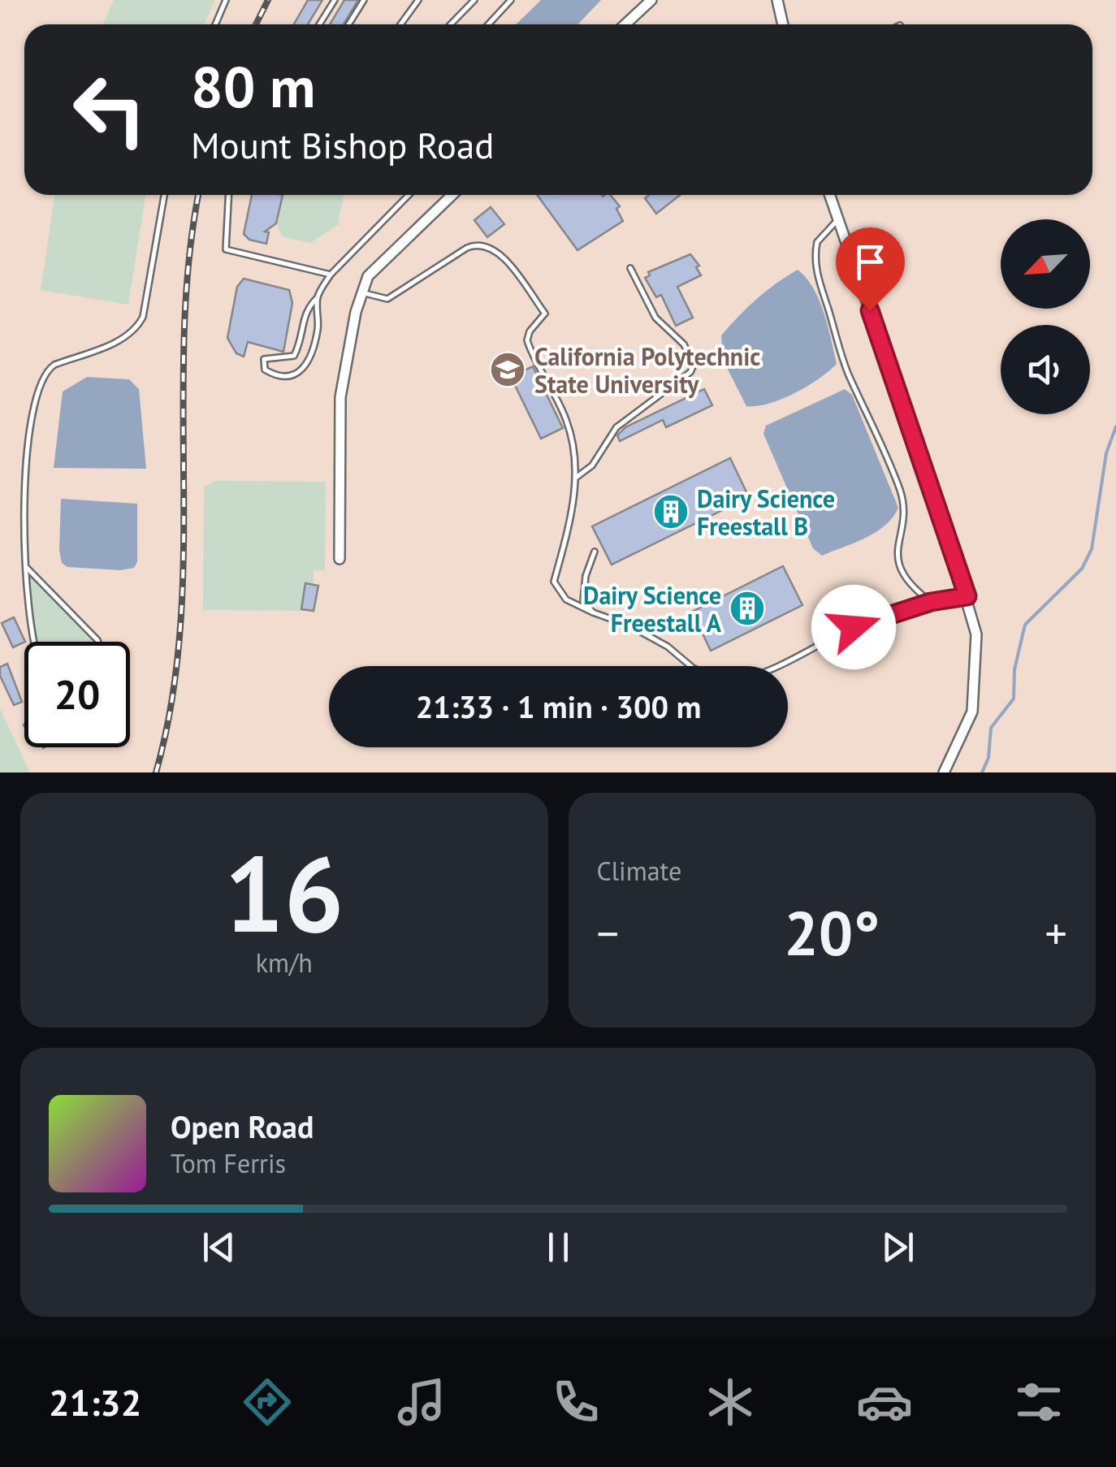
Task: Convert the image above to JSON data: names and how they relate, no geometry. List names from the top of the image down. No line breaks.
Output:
{"places":{"school or university":["California Polytechnic State University"],"building":["Dairy Science Freestall B","Dairy Science Freestall A"]},"north":"bottom left","page":{"turn":["80 m","Mount Bishop Road"],"limit":"20","trip":"21:33 · 1 min · 300 m","tile":[["16","km/h"],"Climate"],"heat":["−","20°","+"],"song":["Open Road","Tom Ferris"],"tabs":"21:32"}}
